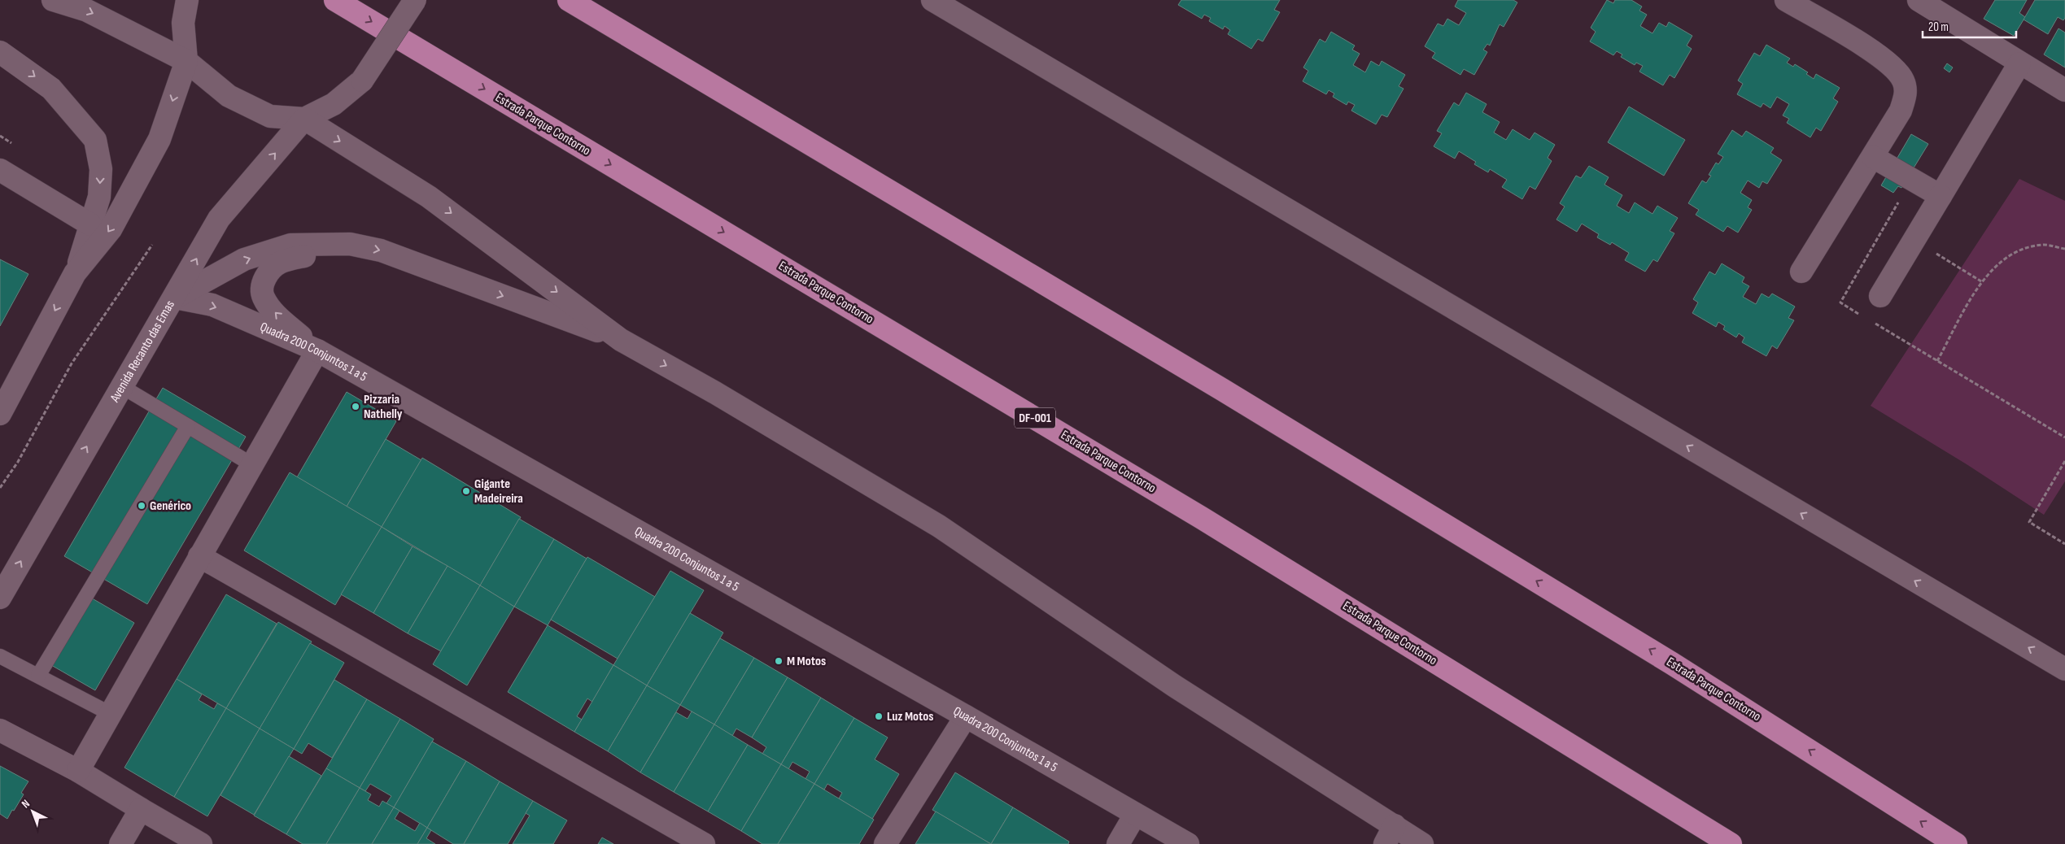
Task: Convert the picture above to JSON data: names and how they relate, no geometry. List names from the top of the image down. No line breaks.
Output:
{"streets":{"highway":["Estrada Parque Contorno","DF-001"],"main road":["Avenida Recanto das Emas","Quadra 200 Conjuntos 1 a 5"]},"crossings":[["Avenida Recanto das Emas","Quadra 200 Conjuntos 1 a 5"]],"places":["Pizzaria Nathelly","Gigante Madeireira","Genérico","M Motos","Luz Motos"],"scale_bar":"20 m","north":"top left"}
